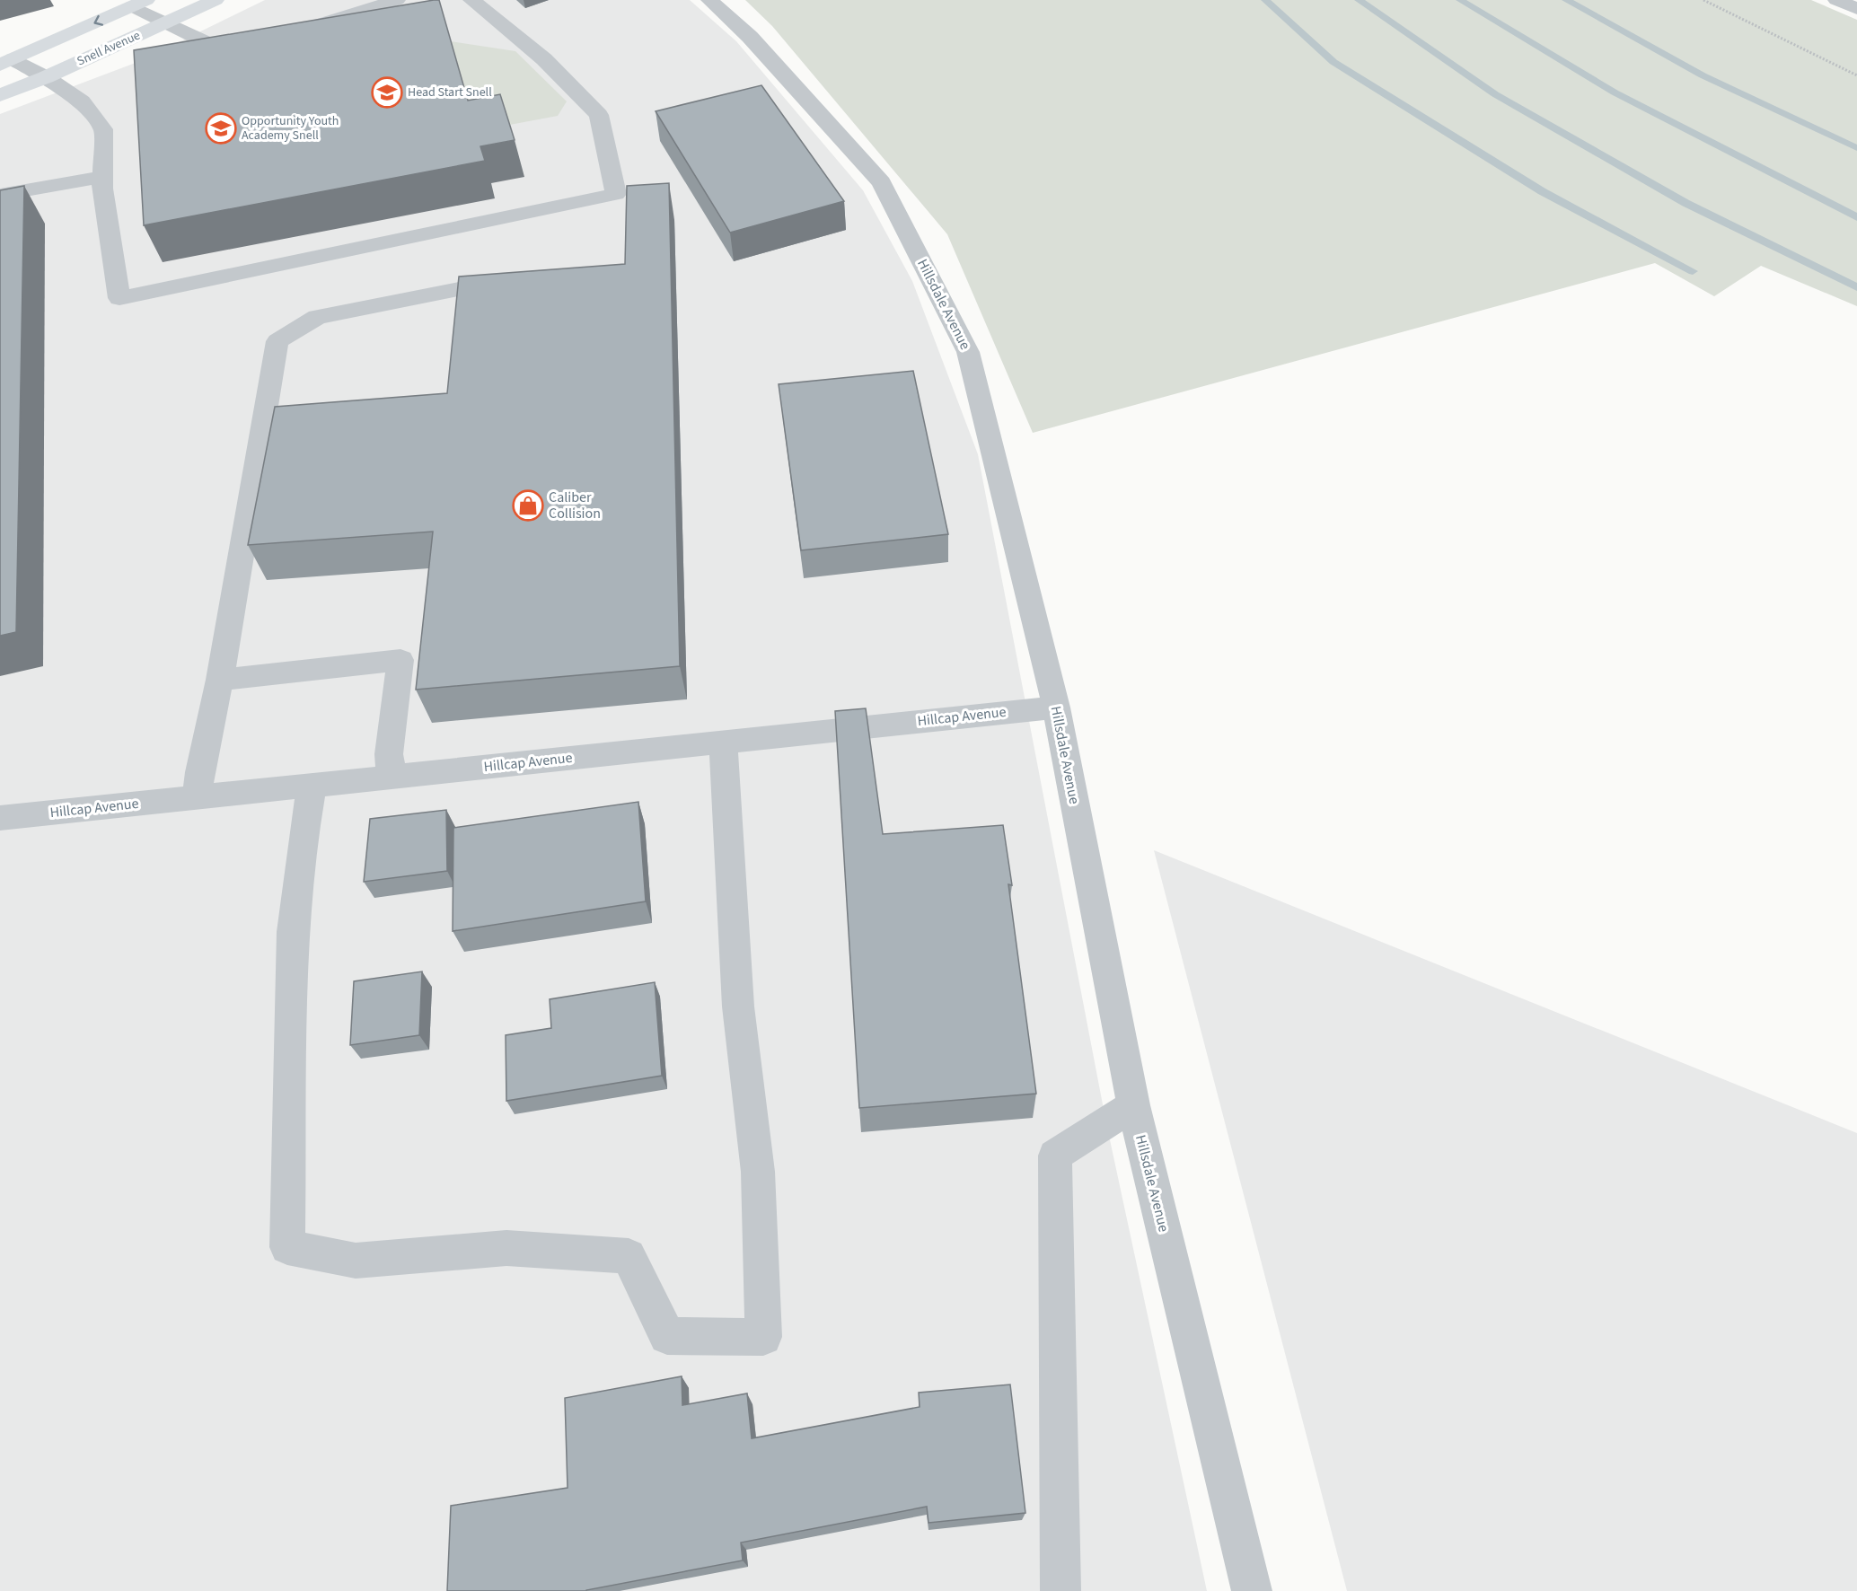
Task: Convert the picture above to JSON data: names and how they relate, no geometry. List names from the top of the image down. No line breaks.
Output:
{"streets":{"main road":["Snell Avenue"],"street":["Hillsdale Avenue","Hillcap Avenue"]},"crossings":[["Hillsdale Avenue","Hillcap Avenue"]],"places":{"school or university":["Head Start Snell","Opportunity Youth Academy Snell"],"shop":["Caliber Collision"]}}
